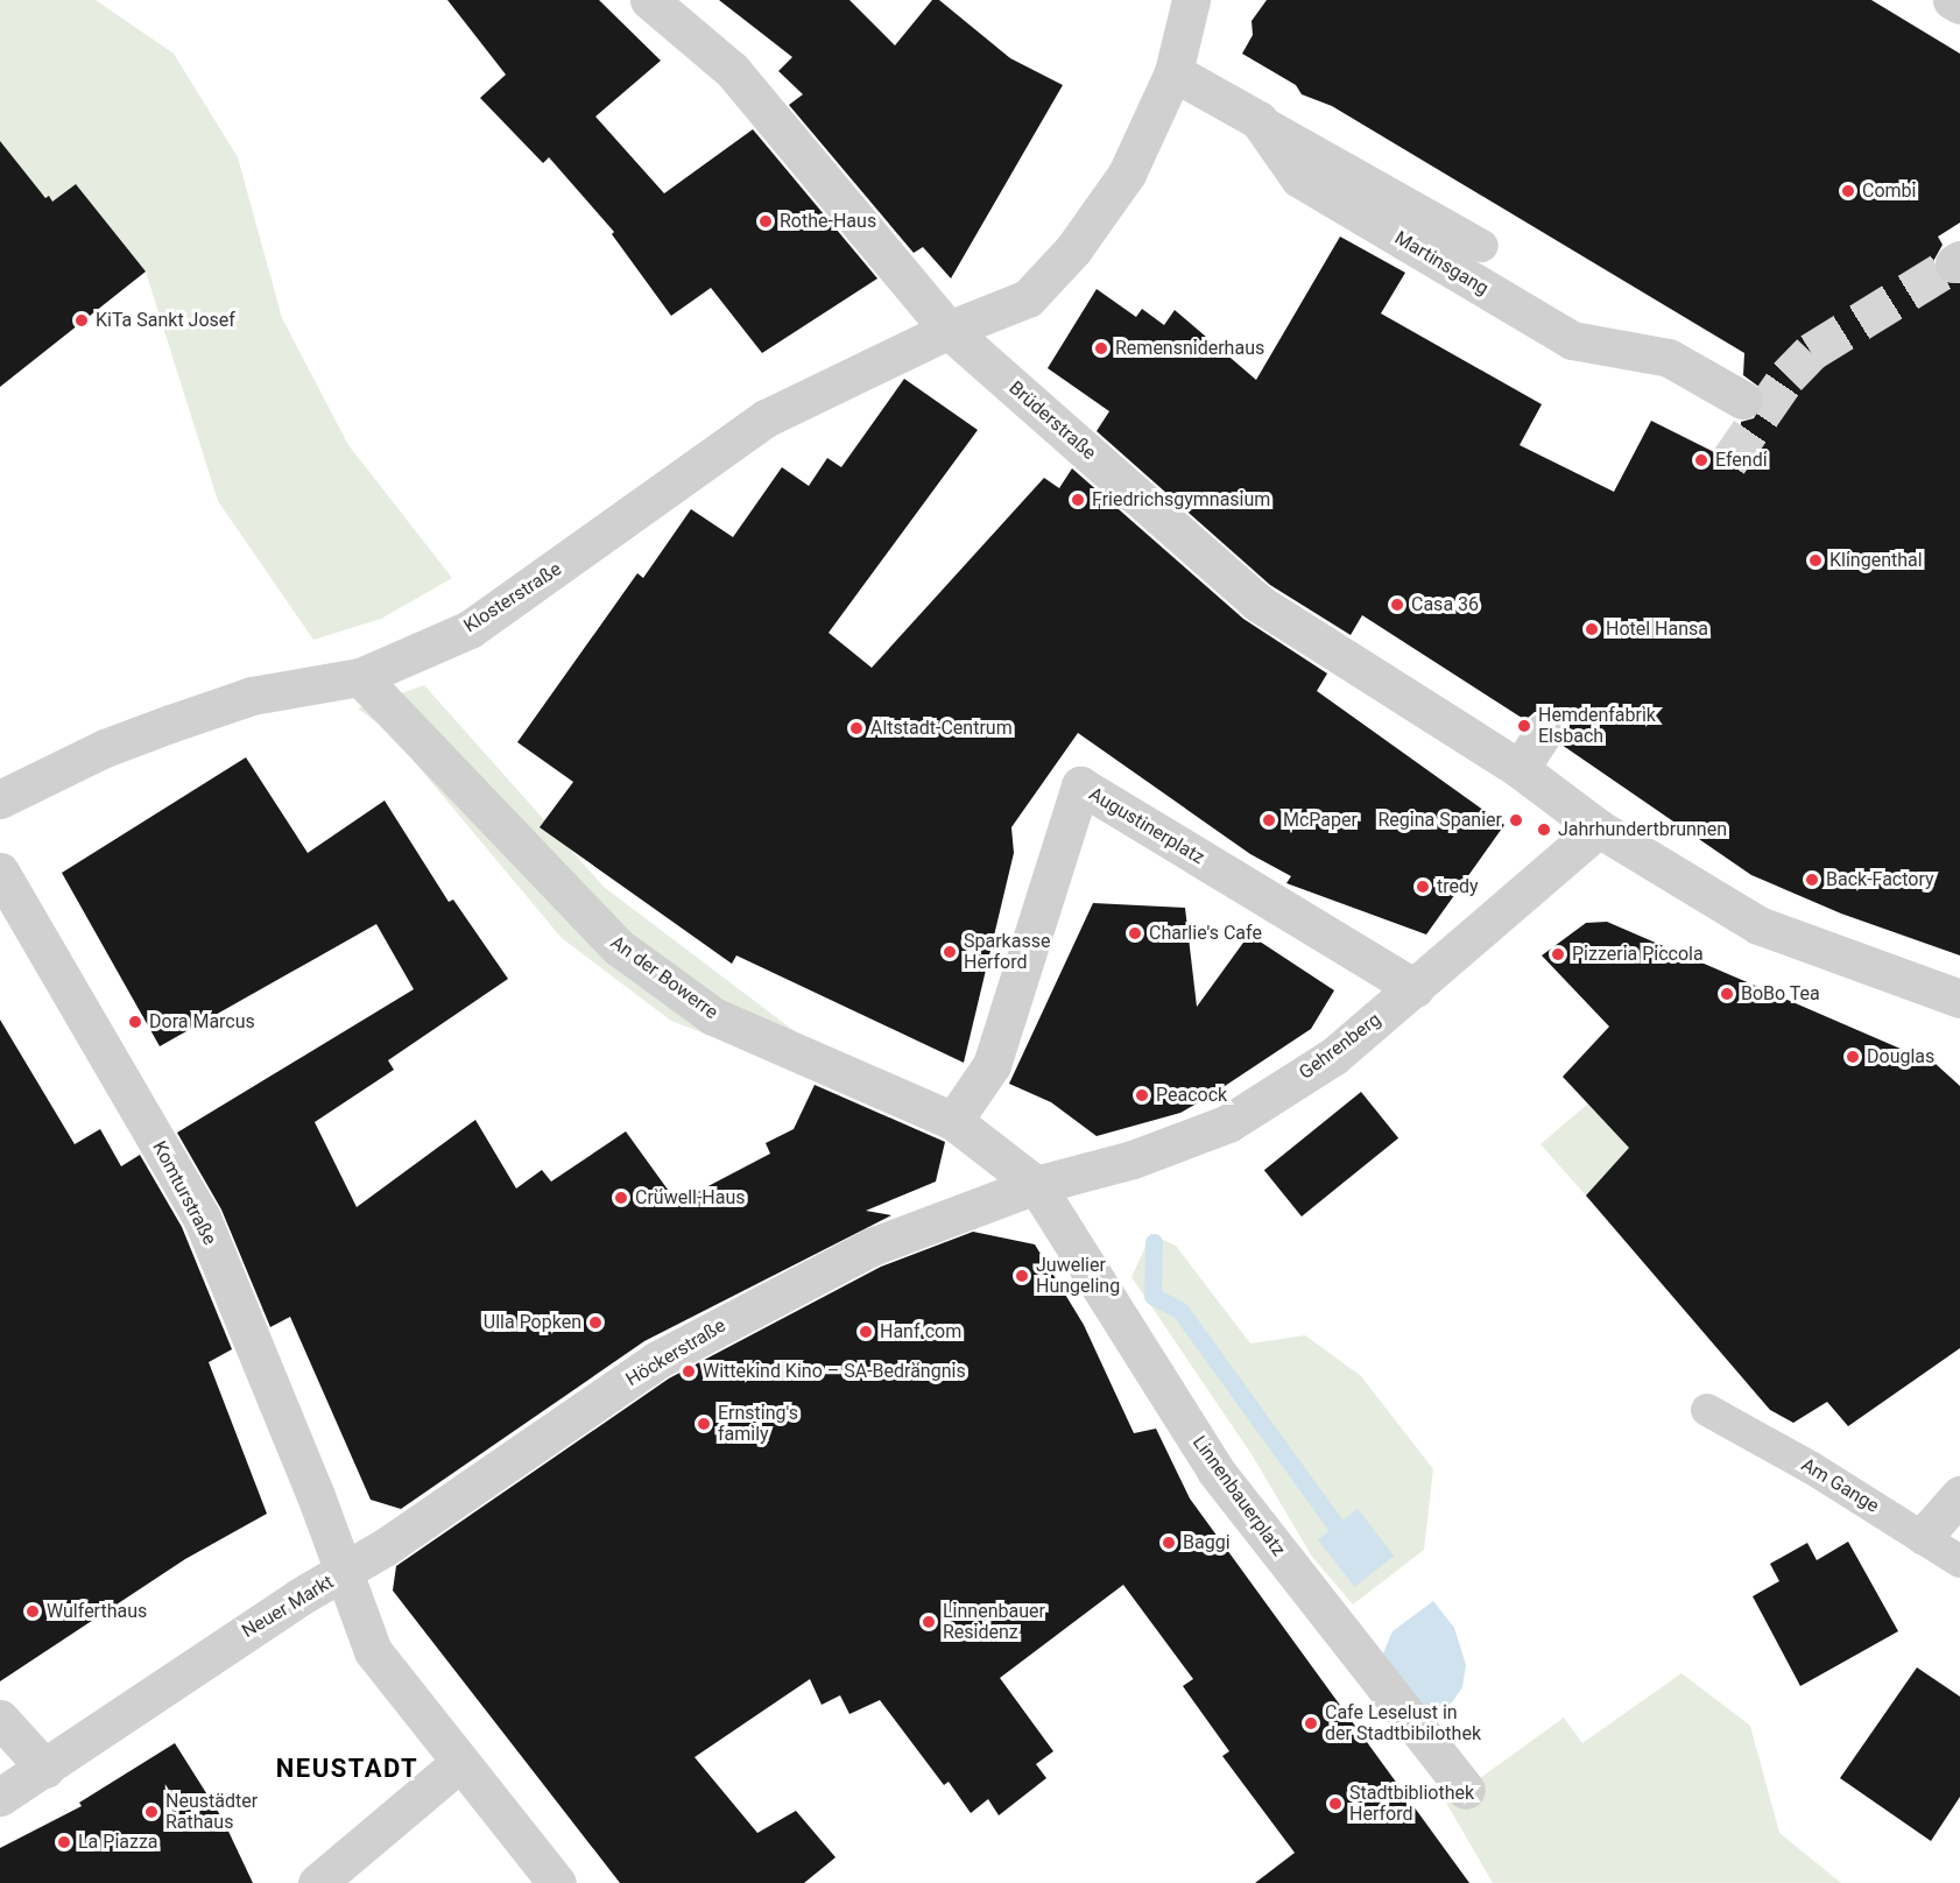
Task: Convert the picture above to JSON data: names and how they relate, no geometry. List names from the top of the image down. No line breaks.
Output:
{"streets":{"street":["Martinsgang","Brüderstraße","Klosterstraße","Augustinerplatz","An der Bowerre","Gehrenberg","Komturstraße","Höckerstraße","Linnenbauerplatz","Neuer Markt"],"lane":["Am Gange"]},"crossings":[["Brüderstraße","Klosterstraße"],["Klosterstraße","An der Bowerre"],["Augustinerplatz","An der Bowerre"],["Augustinerplatz","Gehrenberg"],["An der Bowerre","Gehrenberg"],["An der Bowerre","Höckerstraße"],["An der Bowerre","Linnenbauerplatz"],["Gehrenberg","Höckerstraße"],["Gehrenberg","Linnenbauerplatz"],["Komturstraße","Höckerstraße"],["Komturstraße","Neuer Markt"],["Höckerstraße","Linnenbauerplatz"],["Höckerstraße","Neuer Markt"]],"districts":["NEUSTADT"],"places":["Combi","Rothe-Haus","KiTa Sankt Josef","Remensniderhaus","Efendi","Friedrichsgymnasium","Klingenthal","Casa 36","Hotel Hansa","Hemdenfabrik Elsbach","Altstadt-Centrum","McPaper","Regina Spanier","Jahrhundertbrunnen","Back-Factory","tredy","Charlie's Cafe","Sparkasse Herford","Pizzeria Piccola","BoBo Tea","Dora Marcus","Douglas","Peacock","Crüwell-Haus","Juwelier Hungeling","Ulla Popken","Hanf.com","Wittekind Kino – SA-Bedrängnis","Ernsting's family","Baggi","Wulferthaus","Linnenbauer Residenz","Cafe Leselust in der Stadtbibilothek","Stadtbibliothek Herford","Neustädter Rathaus","La Piazza"]}
